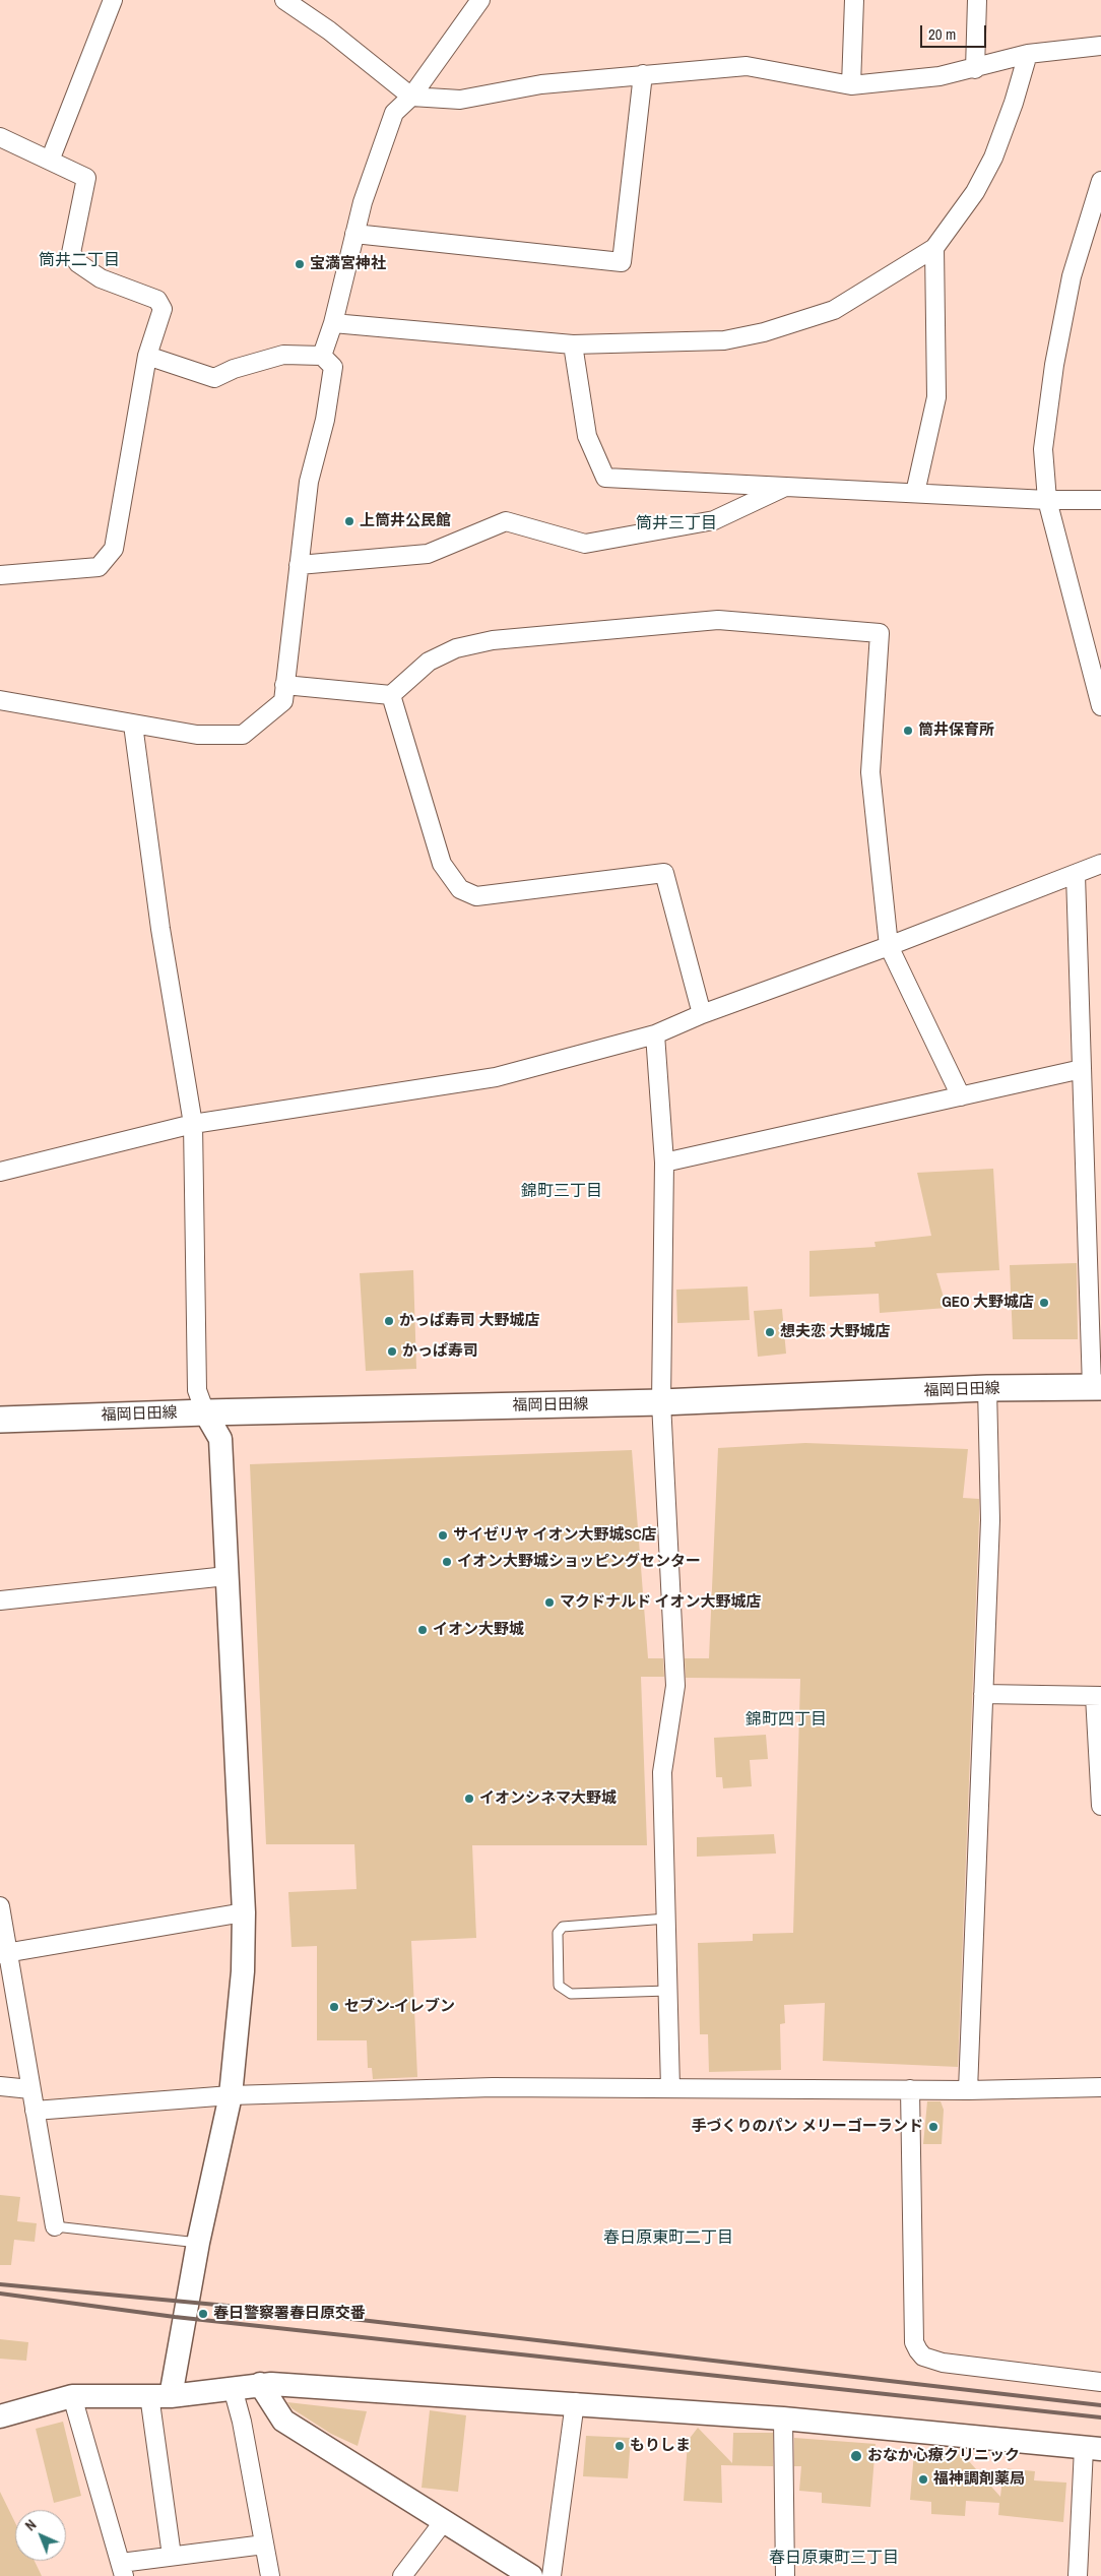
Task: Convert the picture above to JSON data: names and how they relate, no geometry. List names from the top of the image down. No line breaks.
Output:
{"streets":{"main road":["福岡日田線"]},"districts":["筒井二丁目","筒井三丁目","錦町三丁目","錦町四丁目","春日原東町二丁目","春日原東町三丁目"],"places":["宝満宮神社","上筒井公民館","筒井保育所","GEO 大野城店","かっぱ寿司 大野城店","想夫恋 大野城店","かっぱ寿司","サイゼリヤ イオン大野城SC店","イオン大野城ショッピングセンター","マクドナルド イオン大野城店","イオン大野城","イオンシネマ大野城","セブン-イレブン","手づくりのパン メリーゴーランド","春日警察署春日原交番","もりしま","おなか心療クリニック","福神調剤薬局"],"scale_bar":"20 m","north":"top left"}
